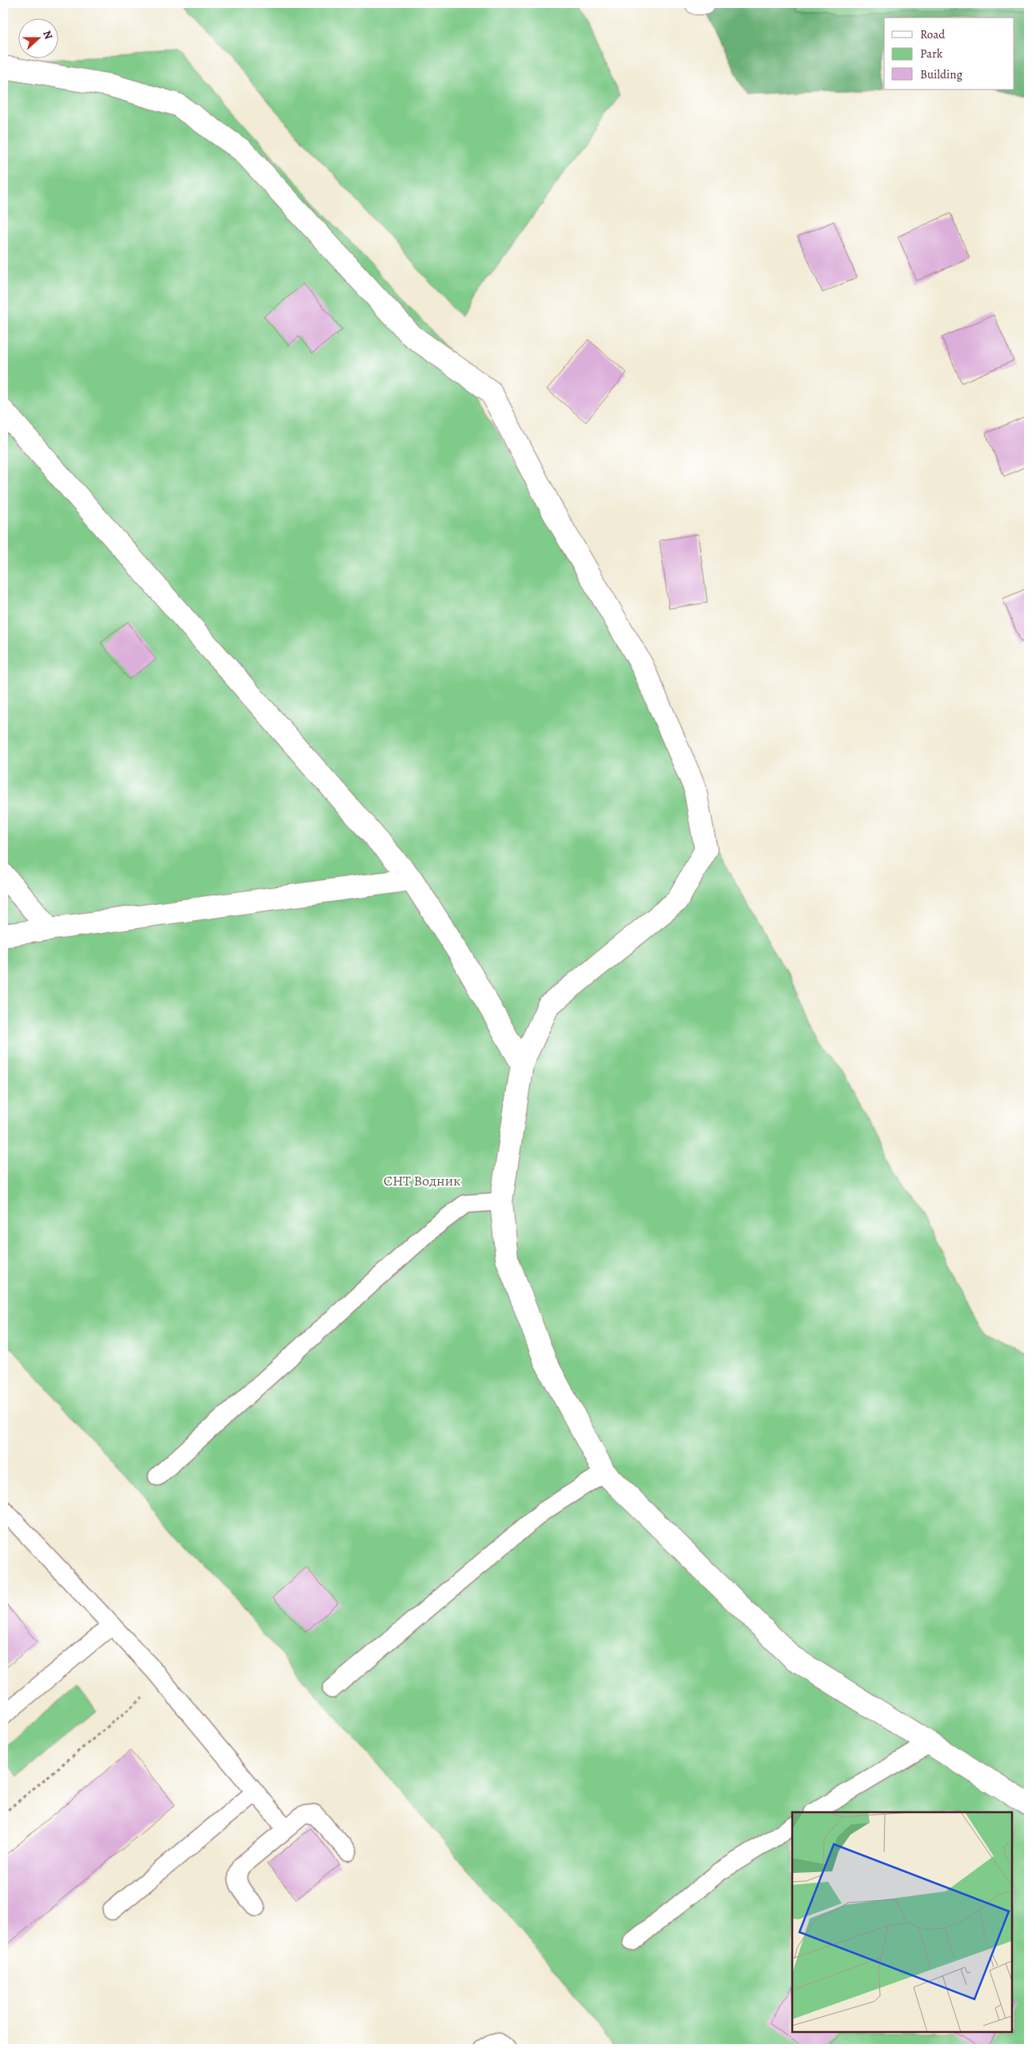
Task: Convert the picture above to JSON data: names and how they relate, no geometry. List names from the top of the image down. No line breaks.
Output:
{"parks":["СНТ Водник"],"legend":["Road","Park","Building"],"north":"right"}
